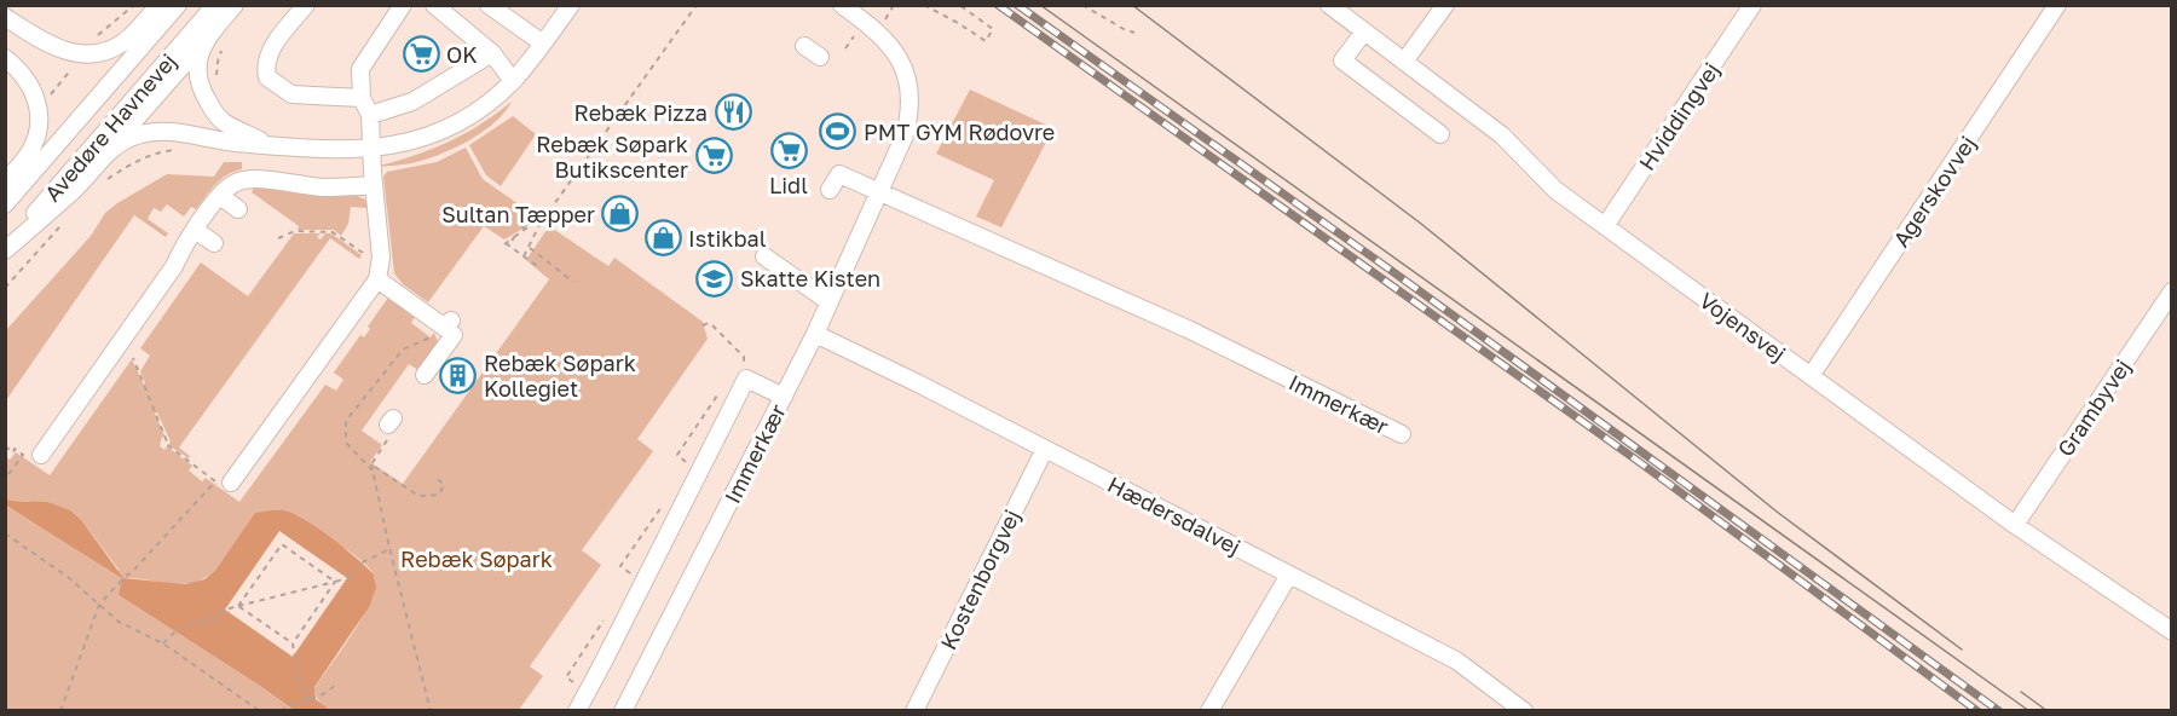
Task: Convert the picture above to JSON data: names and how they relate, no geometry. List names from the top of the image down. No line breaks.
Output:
{"streets":{"street":["Hviddingvej","Avedøre Havnevej","Agerskovvej","Vojensvej","Immerkær","Grambyvej","Hædersdalvej","Kostenborgvej"]},"crossings":[["Hviddingvej","Vojensvej"],["Agerskovvej","Vojensvej"],["Vojensvej","Grambyvej"],["Immerkær","Hædersdalvej"],["Hædersdalvej","Kostenborgvej"]],"parks":["Rebæk Søpark"],"places":{"supermarket":["OK","Lidl","Rebæk Søpark Butikscenter"],"restaurant":["Rebæk Pizza"],"sports":["PMT GYM Rødovre"],"shop":["Sultan Tæpper","Istikbal"],"school or university":["Skatte Kisten"],"building":["Rebæk Søpark Kollegiet"]}}
